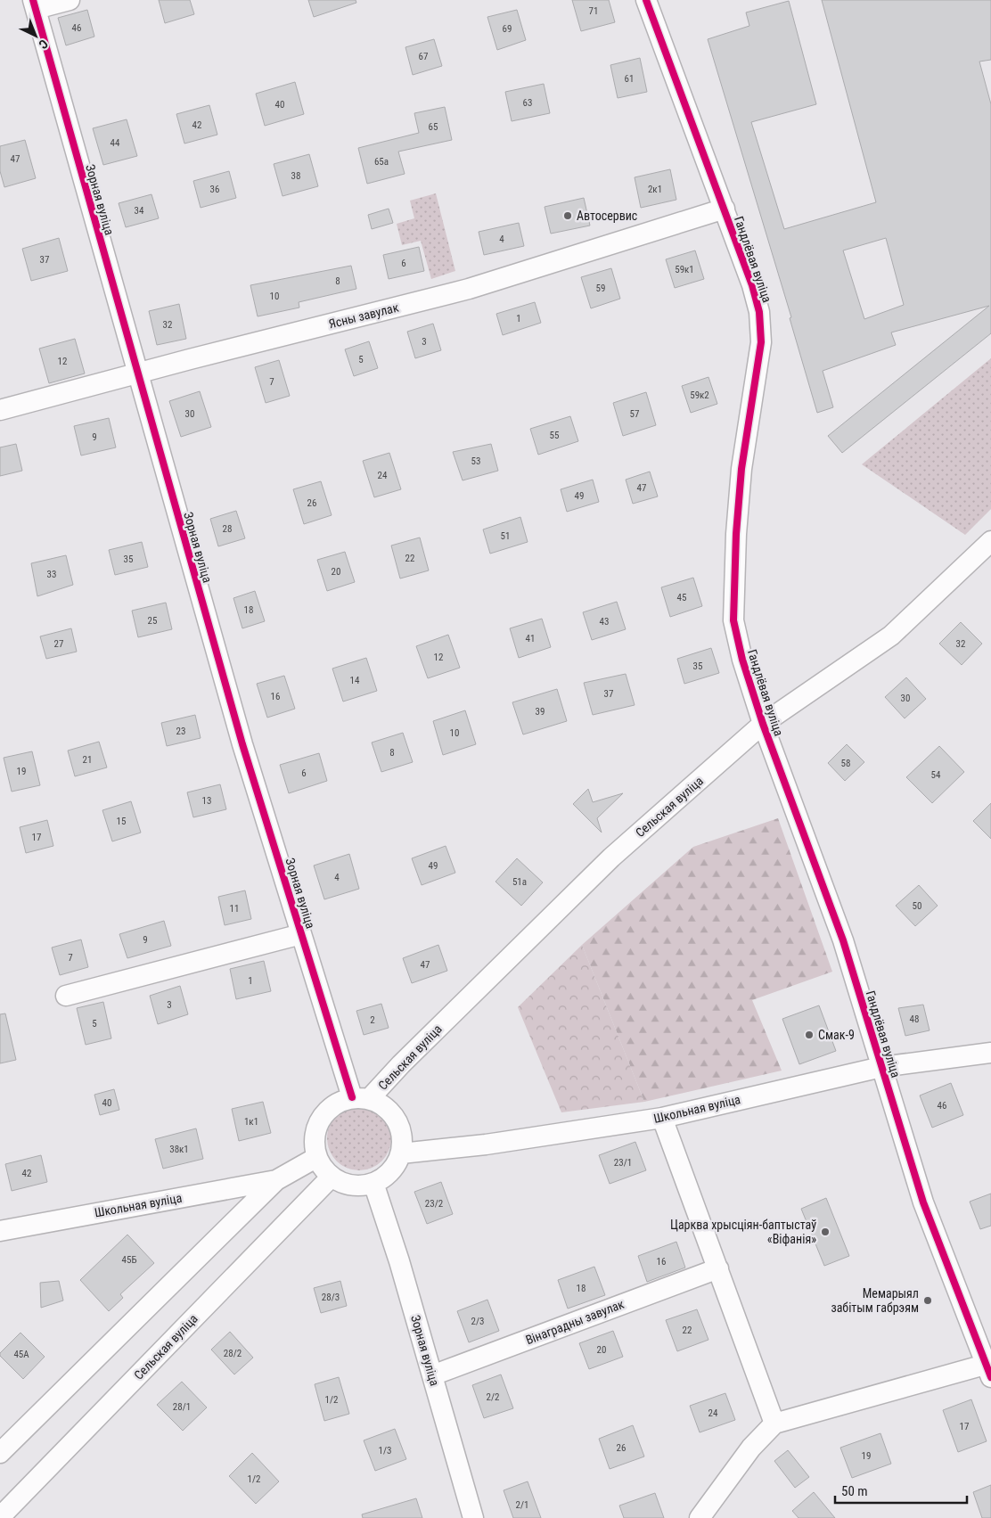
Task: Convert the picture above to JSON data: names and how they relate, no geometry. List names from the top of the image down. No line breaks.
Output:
{"streets":{"street":["Зорная вуліца","Гандлёвая вуліца","Ясны завулак","Сельская вуліца","Школьная вуліца","Вінаградны завулак"]},"crossings":[["Зорная вуліца","Ясны завулак"],["Зорная вуліца","Сельская вуліца"],["Зорная вуліца","Школьная вуліца"],["Зорная вуліца","Вінаградны завулак"],["Гандлёвая вуліца","Ясны завулак"],["Гандлёвая вуліца","Сельская вуліца"],["Гандлёвая вуліца","Школьная вуліца"],["Сельская вуліца","Школьная вуліца"]],"places":["Автосервис","Смак-9","Царква хрысціян-баптыстаў «Віфанія»","Мемарыял забітым габрэям"],"house_numbers":["71","46","69","67","61","63","40","42","65","44","47","65а","38","36","2к1","34","4","37","6","59к1","8","59","10","1","32","3","5","12","7","59к2","30","57","55","9","53","24","47","49","26","28","51","22","35","20","33","45","18","25","43","41","27","32","12","35","14","37","16","30","39","23","10","8","21","58","19","6","54","13","15","17","49","4","51а","50","11","9","7","47","1","3","48","2","5","40","46","1к1","38к1","23/1","42","23/2","45Б","16","18","28/3","2/3","22","20","28/2","45А","2/2","1/2","28/1","24","17","26","1/3","19","1/2","2/1"],"scale_bar":"50 m","north":"bottom right"}
